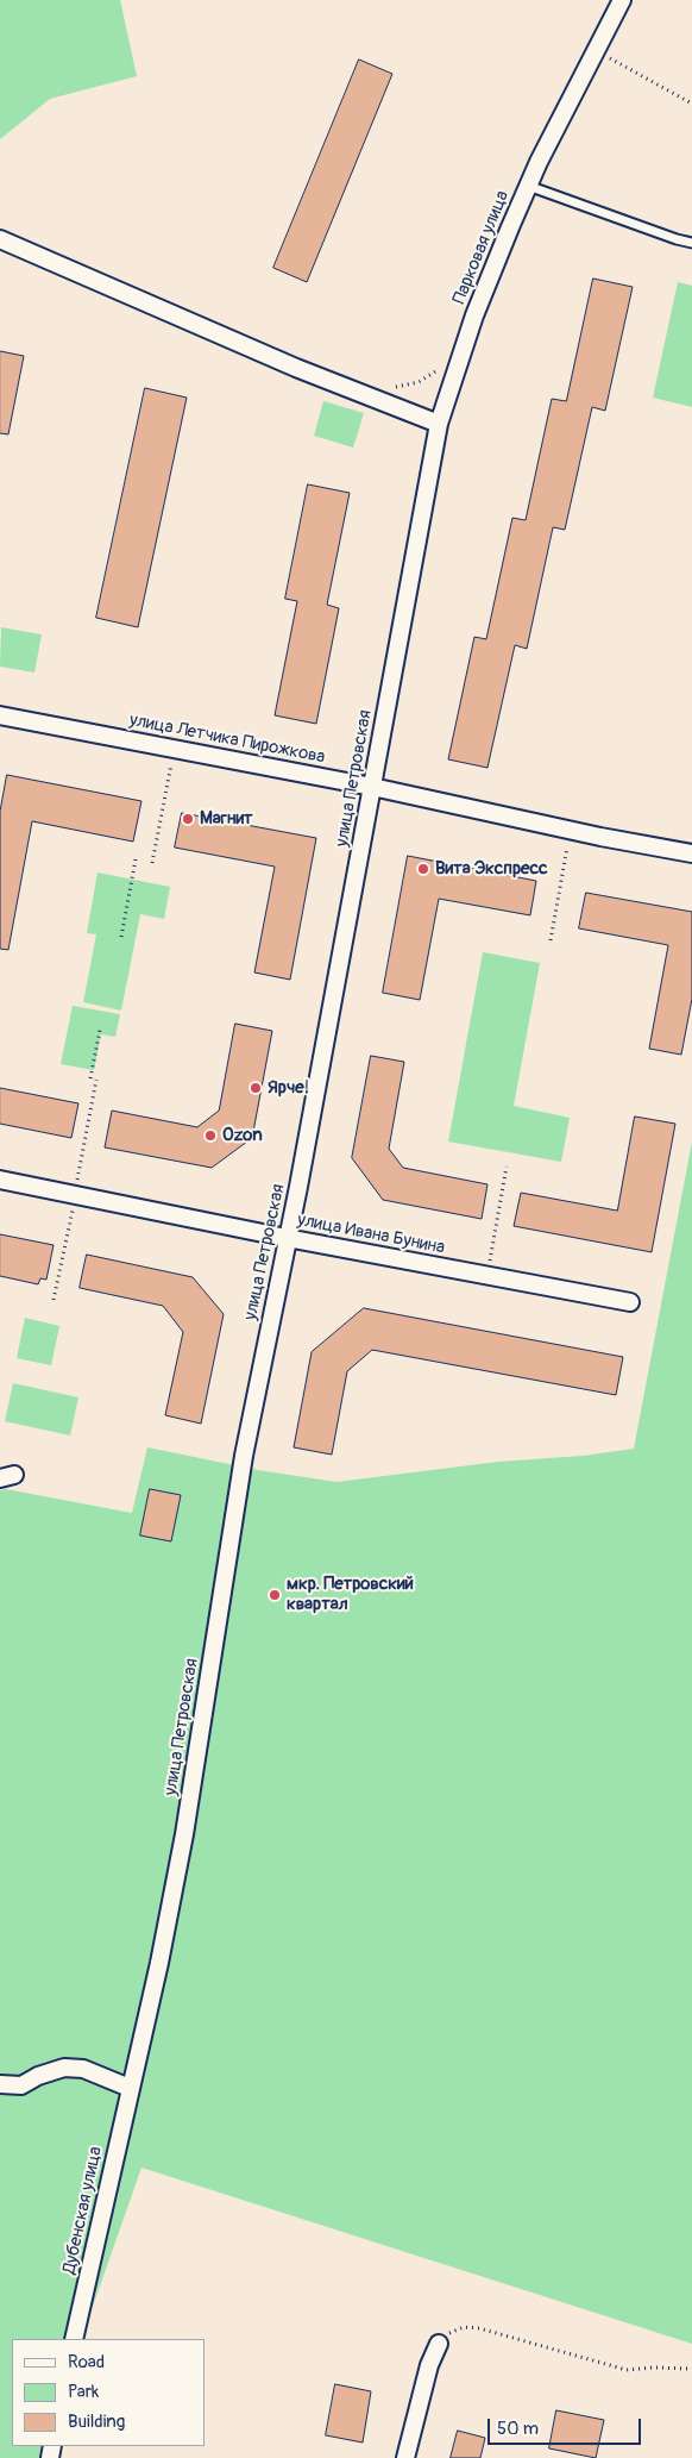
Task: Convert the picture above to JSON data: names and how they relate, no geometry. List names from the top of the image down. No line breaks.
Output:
{"streets":{"street":["Парковая улица","улица Летчика Пирожкова","улица Петровская","улица Ивана Бунина","Дубенская улица"]},"crossings":[["Парковая улица","улица Петровская"],["улица Летчика Пирожкова","улица Петровская"],["улица Петровская","улица Ивана Бунина"],["улица Петровская","Дубенская улица"]],"places":["Магнит","Вита Экспресс","Ярче!","Ozon","мкр. Петровский квартал"],"legend":["Road","Park","Building"],"scale_bar":"50 m"}
